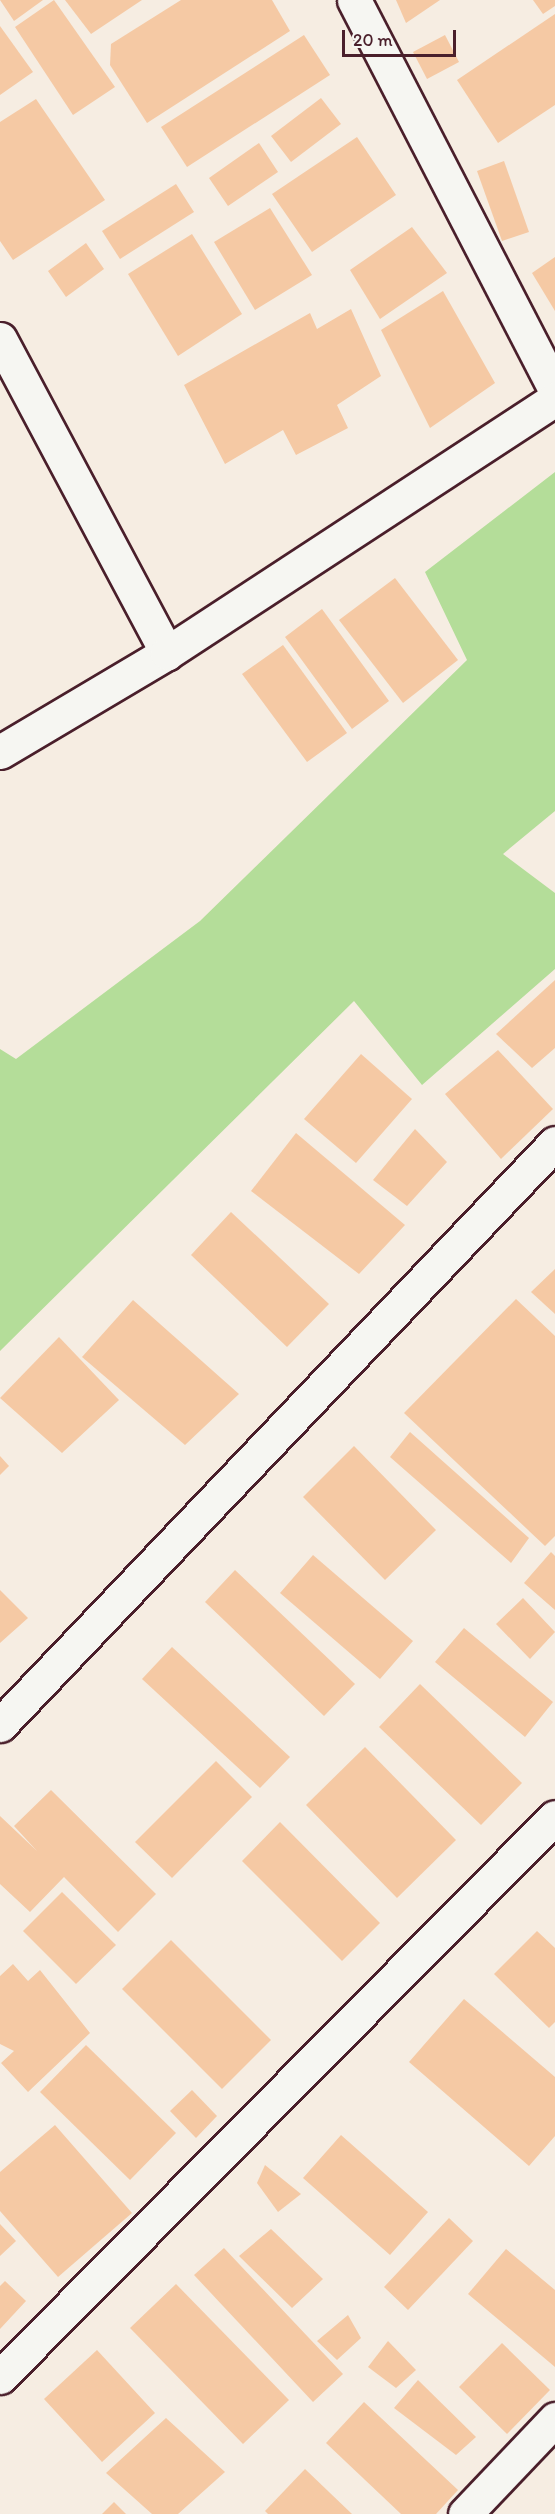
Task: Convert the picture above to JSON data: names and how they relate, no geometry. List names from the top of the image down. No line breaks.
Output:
{"scale_bar":"20 m"}
